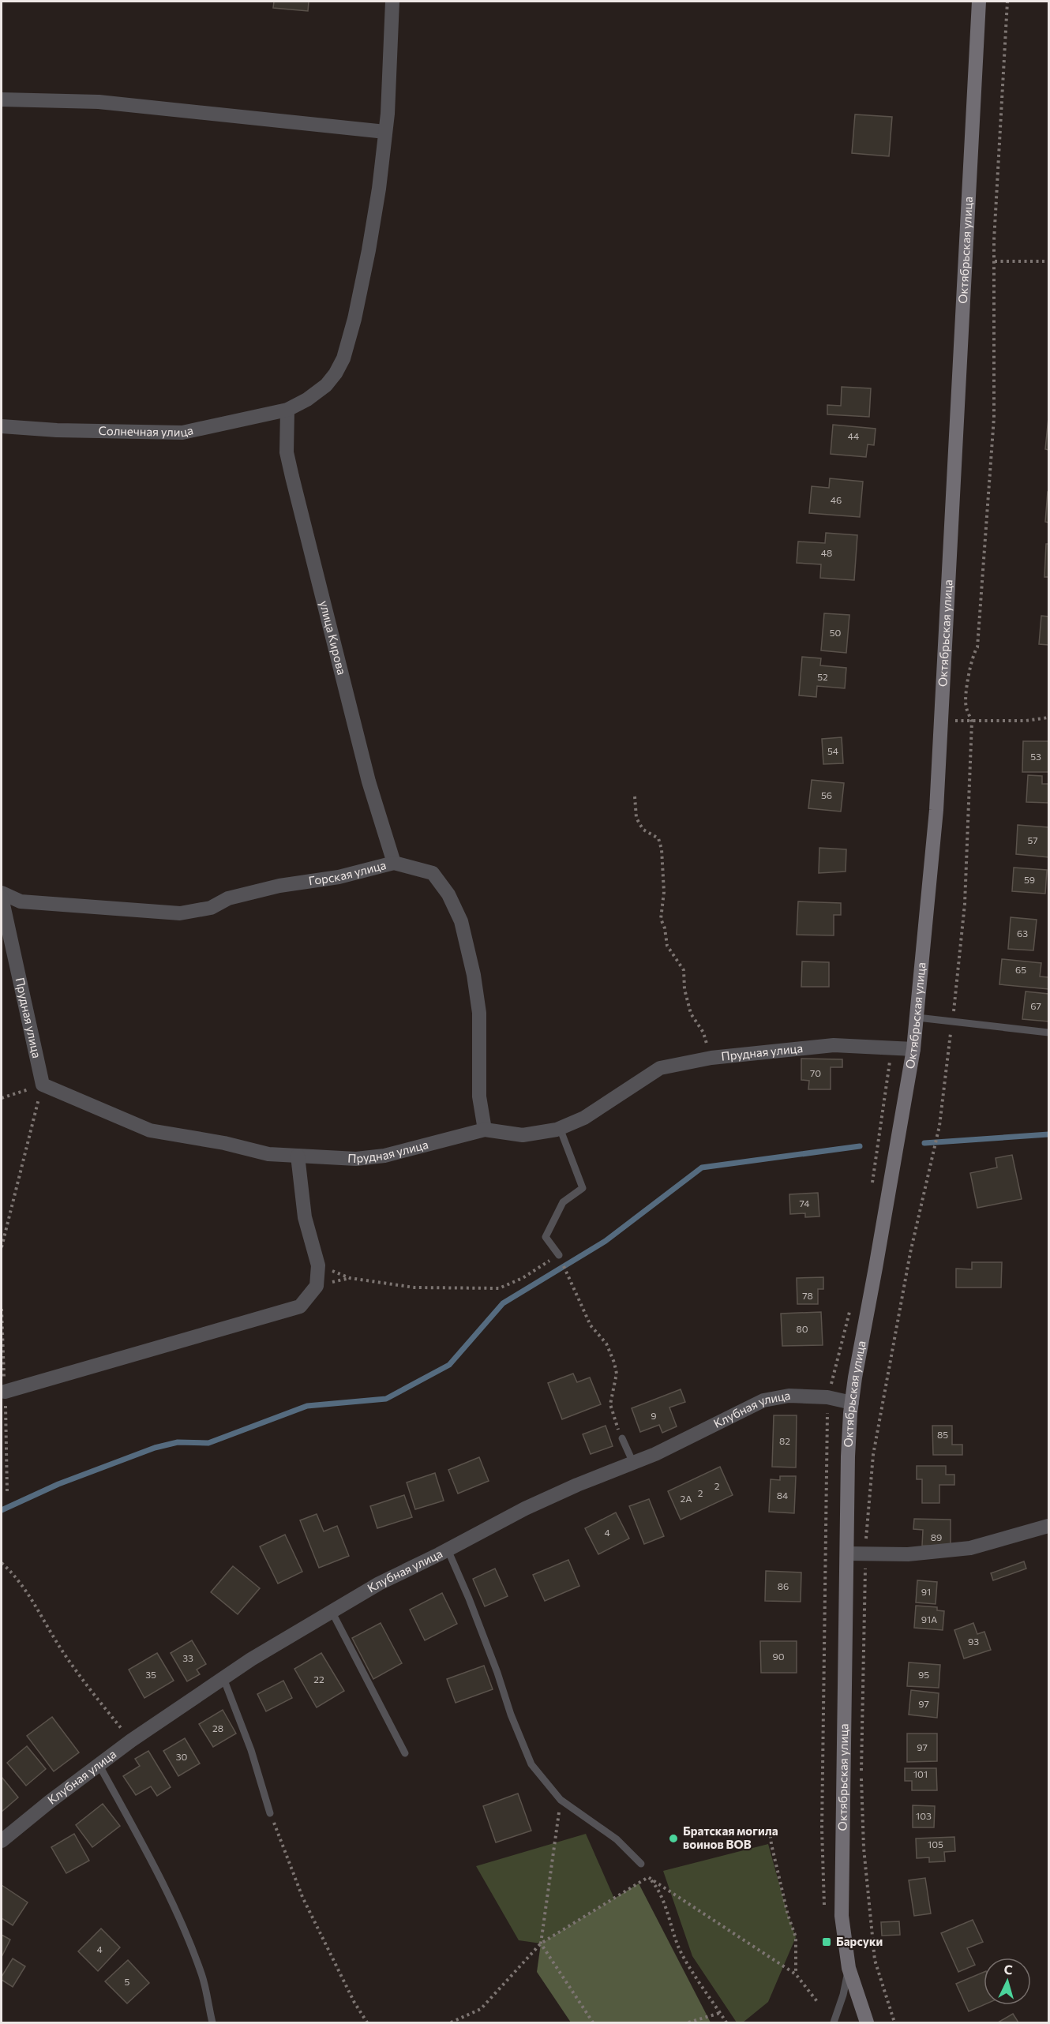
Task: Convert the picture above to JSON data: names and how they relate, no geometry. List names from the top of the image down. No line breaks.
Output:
{"streets":{"main road":["Октябрьская улица"],"street":["Солнечная улица","улица Кирова","Горская улица","Прудная улица","Клубная улица"]},"crossings":[["Октябрьская улица","Прудная улица"],["Октябрьская улица","Клубная улица"],["Солнечная улица","улица Кирова"],["улица Кирова","Горская улица"],["Горская улица","Прудная улица"]],"places":{"other":["Братская могила воинов ВОВ"],"transit":["Барсуки"]},"house_numbers":["44","46","48","50","52","54","53","56","57","59","63","65","67","70","74","78","80","9","85","82","2","2","84","2А","4","89","86","91","91А","93","90","33","35","95","22","97","28","97","30","101","103","105","4","5"],"north":"top"}
